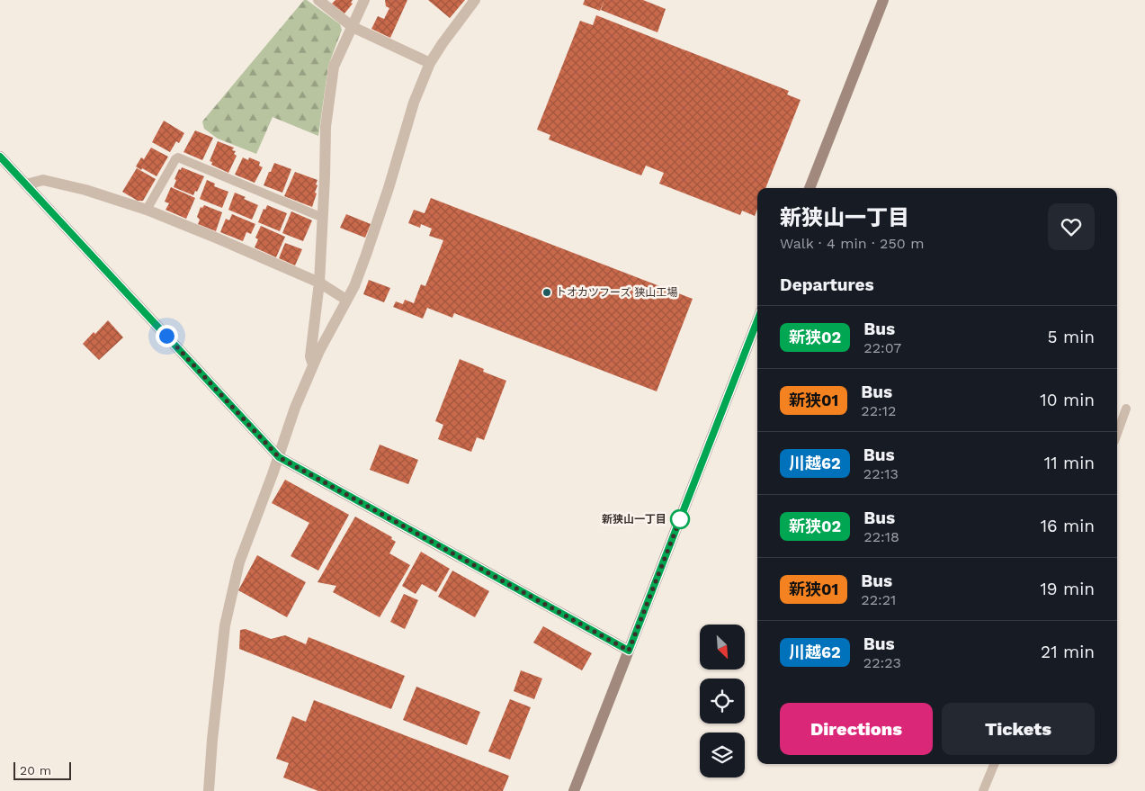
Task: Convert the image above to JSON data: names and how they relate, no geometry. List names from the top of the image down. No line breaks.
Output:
{"places":["トオカツフーズ 狭山工場","新狭山一丁目"],"lines":["bus line 新狭02"],"scale_bar":"20 m","north":"bottom right","page":{"heading":[["新狭山一丁目","Walk · 4 min · 250 m"],"Departures"],"list":[{"mark":"新狭02","name":"Bus","note":"22:07","value":"5 min"},{"mark":"新狭01","name":"Bus","note":"22:12","value":"10 min"},{"mark":"川越62","name":"Bus","note":"22:13","value":"11 min"},{"mark":"新狭02","name":"Bus","note":"22:18","value":"16 min"},{"mark":"新狭01","name":"Bus","note":"22:21","value":"19 min"},{"mark":"川越62","name":"Bus","note":"22:23","value":"21 min"}],"buttons":["Directions","Tickets"],"scale":"20 m"}}
